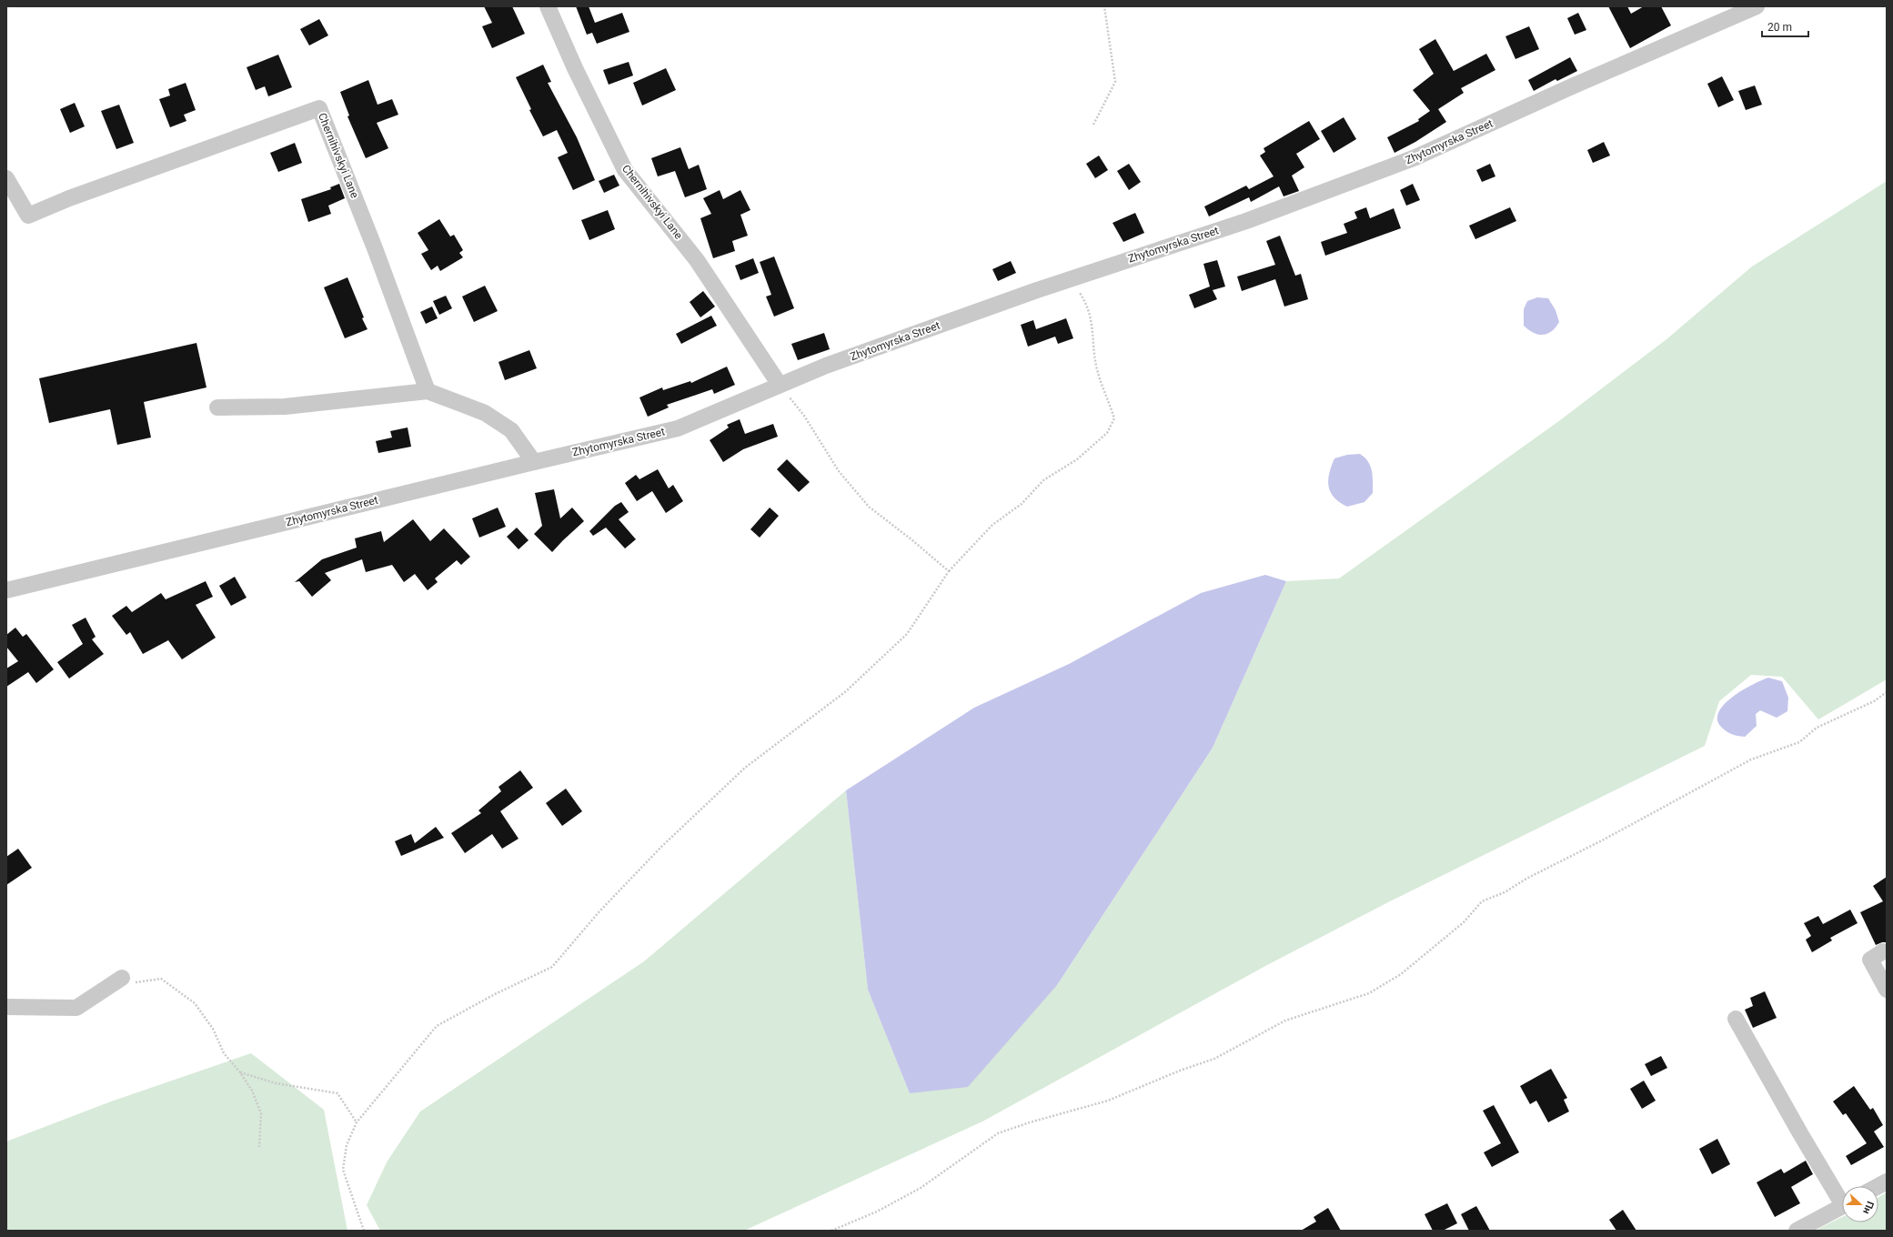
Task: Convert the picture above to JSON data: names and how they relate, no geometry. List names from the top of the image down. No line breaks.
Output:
{"streets":{"street":["Zhytomyrska Street","Chernihivskyi Lane"]},"crossings":[["Zhytomyrska Street","Chernihivskyi Lane"]],"scale_bar":"20 m","north":"right"}
